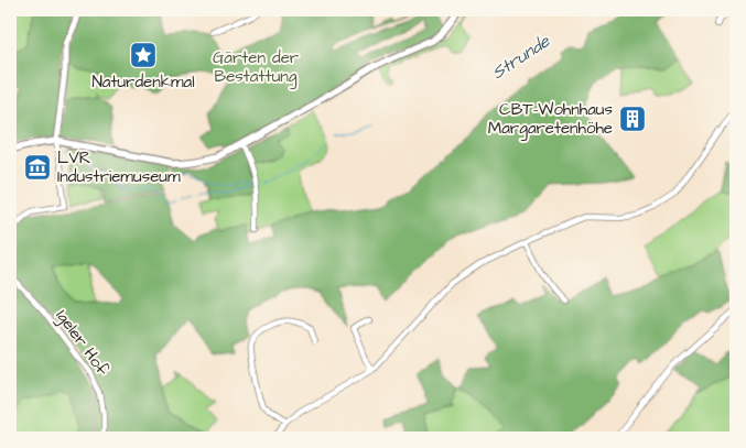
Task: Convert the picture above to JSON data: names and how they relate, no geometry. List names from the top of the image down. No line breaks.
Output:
{"streets":{"street":["Igeler Hof"]},"water":["Strunde"],"parks":["Gärten der Bestattung"],"places":{"place":["Naturdenkmal"],"building":["CBT-Wohnhaus Margaretenhöhe"],"museum":["LVR Industriemuseum"]}}
